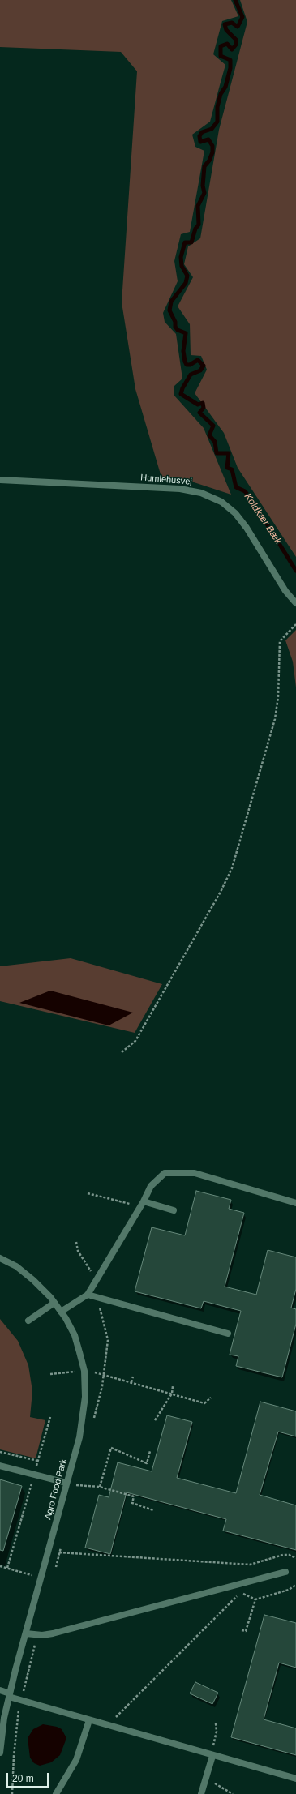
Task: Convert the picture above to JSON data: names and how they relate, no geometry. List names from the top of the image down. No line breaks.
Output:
{"streets":{"street":["Humlehusvej","Agro Food Park"]},"water":["Koldkær Bæk"],"scale_bar":"20 m"}
